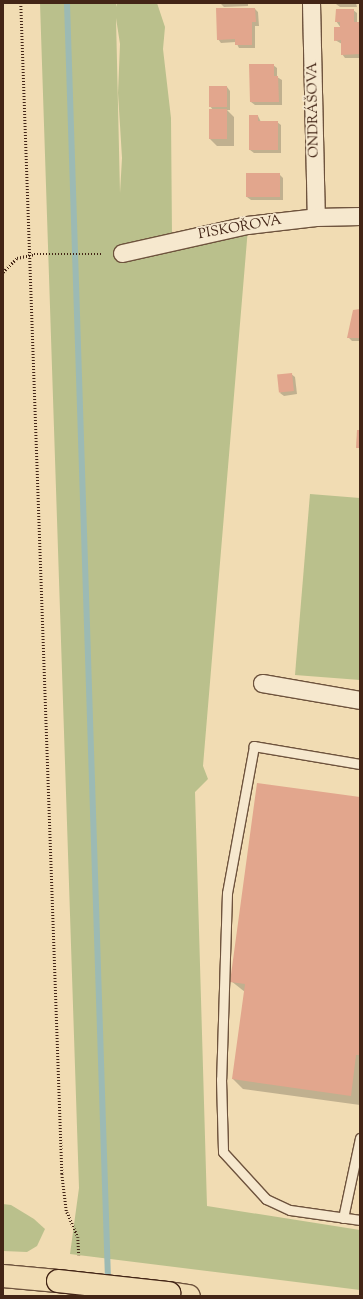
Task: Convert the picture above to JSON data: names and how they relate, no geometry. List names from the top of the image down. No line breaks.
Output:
{"streets":{"street":["ONDRÁŠOVA","PISKOŘOVA"]},"crossings":[["ONDRÁŠOVA","PISKOŘOVA"]]}
